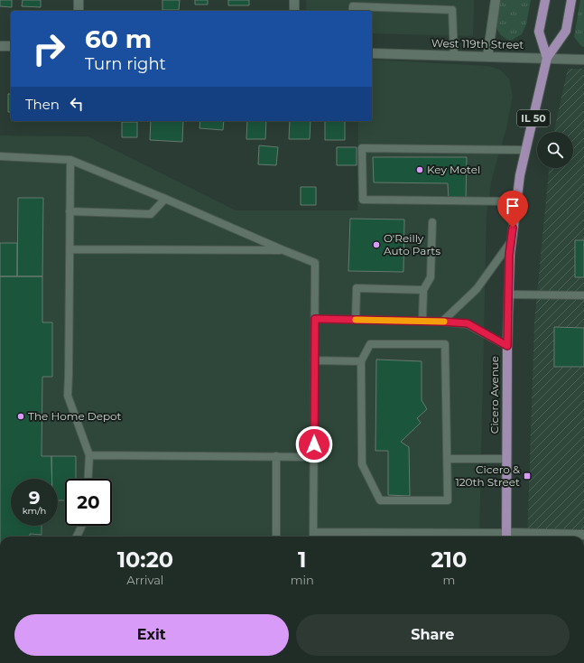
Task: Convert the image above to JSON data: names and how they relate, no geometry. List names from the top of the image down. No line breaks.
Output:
{"streets":{"main road":["IL 50","Cicero Avenue"],"street":["West 119th Street"]},"crossings":[["West 119th Street","Cicero Avenue"]],"places":{"other":["Key Motel","O'Reilly Auto Parts","The Home Depot"],"transit":["Cicero & 120th Street"]},"page":{"turn":["60 m","Turn right"],"then":"Then","speed":"9 km/h","limit":"20","eta":["10:20","Arrival","1","min","210","m"],"buttons":["Exit","Share"]}}
